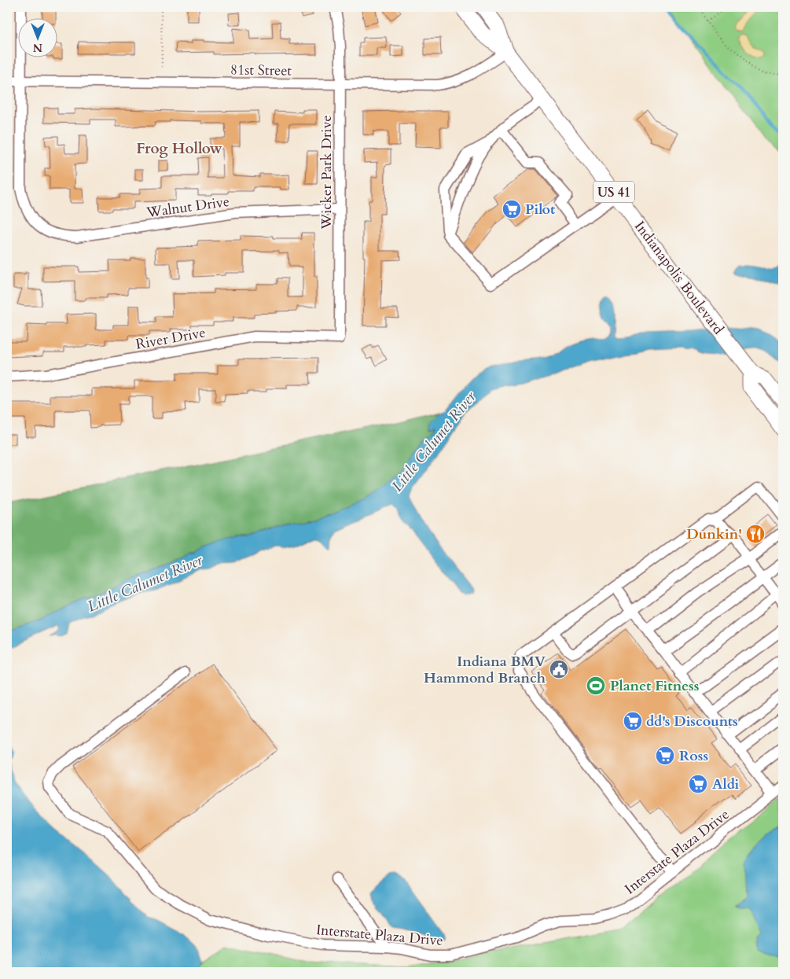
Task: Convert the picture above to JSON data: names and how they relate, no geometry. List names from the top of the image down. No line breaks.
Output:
{"streets":{"highway":["US 41","Indianapolis Boulevard"],"street":["81st Street","Wicker Park Drive","Walnut Drive","River Drive","Interstate Plaza Drive"]},"crossings":[["81st Street","Wicker Park Drive"],["81st Street","Walnut Drive"],["81st Street","Indianapolis Boulevard"],["Wicker Park Drive","Walnut Drive"],["Wicker Park Drive","River Drive"]],"districts":["Frog Hollow"],"water":["Little Calumet River"],"places":{"supermarket":["Pilot","dd's Discounts","Ross","Aldi"],"restaurant":["Dunkin'"],"public building":["Indiana BMV Hammond Branch"],"sports":["Planet Fitness"]},"north":"bottom"}
